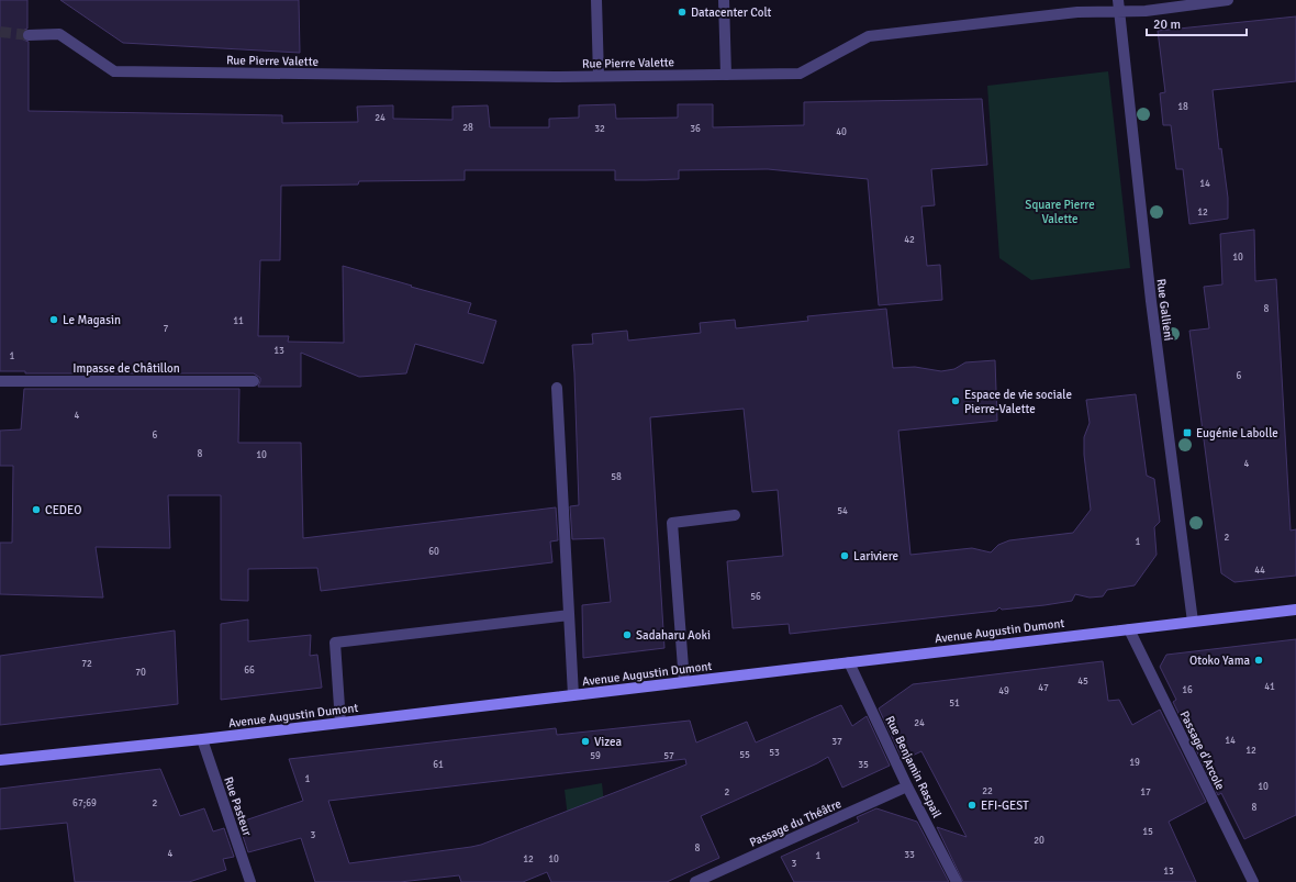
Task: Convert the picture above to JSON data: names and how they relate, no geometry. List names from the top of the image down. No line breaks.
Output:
{"streets":{"street":["Rue Pierre Valette","Rue Gallieni","Impasse de Châtillon","Avenue Augustin Dumont","Passage d'Arcole","Rue Benjamin Raspail","Rue Pasteur","Passage du Théâtre"]},"crossings":[["Rue Pierre Valette","Rue Gallieni"],["Rue Gallieni","Avenue Augustin Dumont"],["Avenue Augustin Dumont","Passage d'Arcole"],["Avenue Augustin Dumont","Rue Benjamin Raspail"],["Avenue Augustin Dumont","Rue Pasteur"],["Rue Benjamin Raspail","Passage du Théâtre"]],"parks":["Square Pierre Valette"],"places":{"other":["Datacenter Colt","Le Magasin","Espace de vie sociale Pierre-Valette","CEDEO","Lariviere","Sadaharu Aoki","Otoko Yama","Vizea","EFI-GEST"],"transit":["Eugénie Labolle"]},"house_numbers":["18","24","28","32","36","40","14","12","42","10","8","11","7","13","1","6","4","6","8","10","4","58","54","2","1","60","44","56","72","66","70","45","41","47","16","49","51","24","14","37","12","53","55","59","57","19","61","35","1","10","22","2","17","67;69","2","8","15","3","20","8","4","33","1","12","10","3","13"],"scale_bar":"20 m"}
